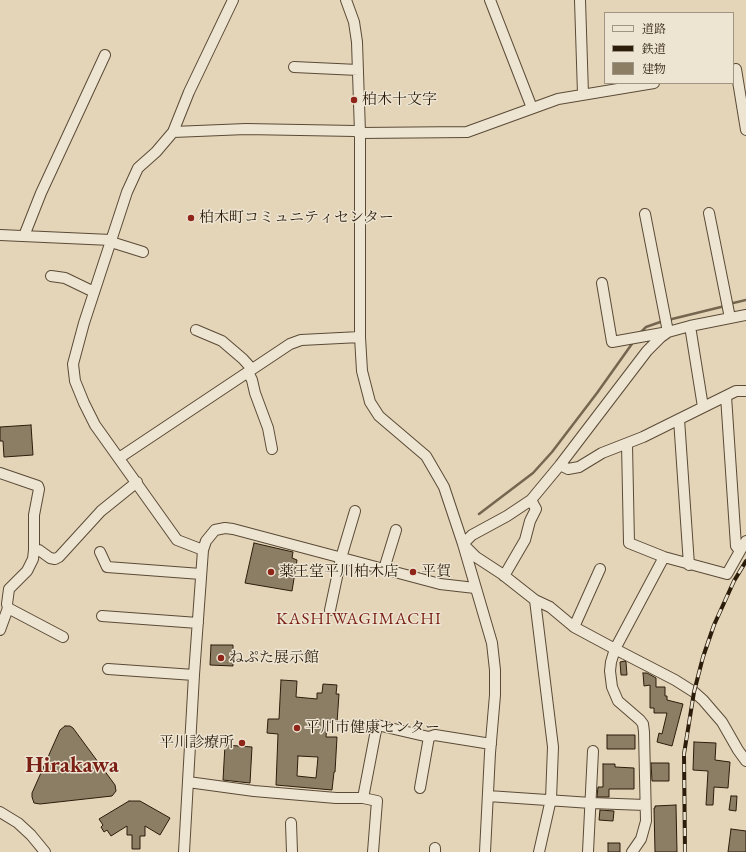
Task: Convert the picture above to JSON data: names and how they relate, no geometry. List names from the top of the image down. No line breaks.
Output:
{"districts":["KASHIWAGIMACHI","Hirakawa"],"places":["柏木十文字","柏木町コミュニティセンター","薬王堂平川柏木店","平賀","ねぷた展示館","平川市健康センター","平川診療所"],"legend":["道路","鉄道","建物"]}
